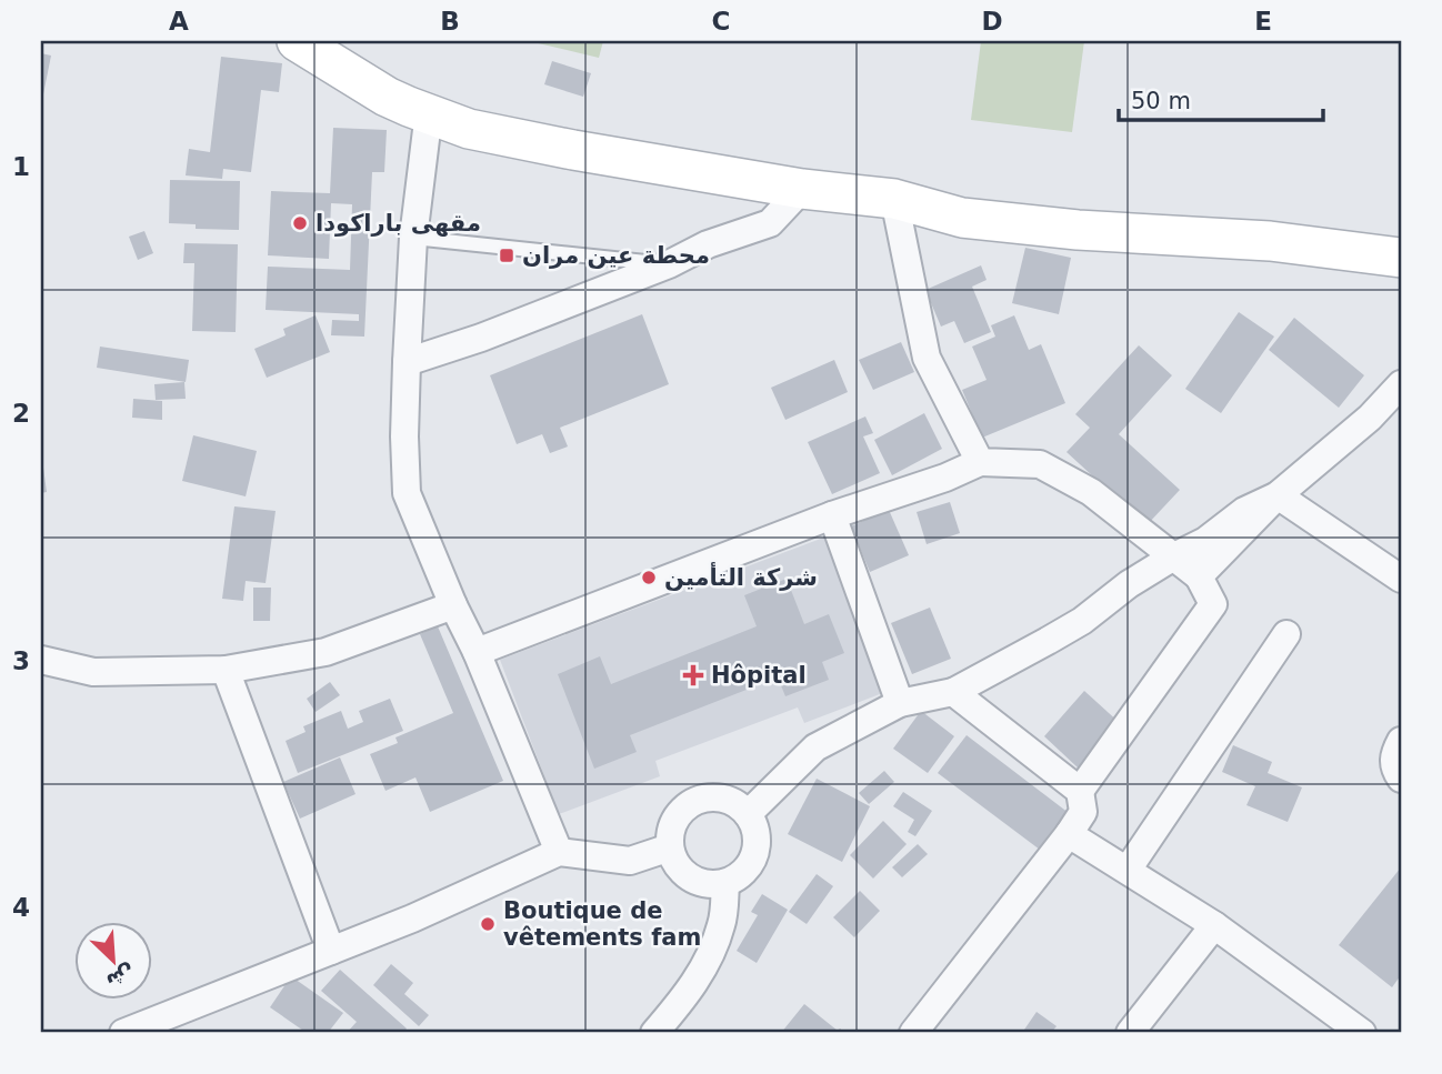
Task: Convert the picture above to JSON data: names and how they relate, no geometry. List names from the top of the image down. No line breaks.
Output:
{"places":{"other":["مقهى باراكودا","شركة التأمين","Boutique de vêtements fam"],"transit":["محطة عين مران"],"health":["Hôpital"]},"scale_bar":"50 m","north":"bottom right","grid":{"columns":["A","B","C","D","E"],"rows":["1","2","3","4"]}}
